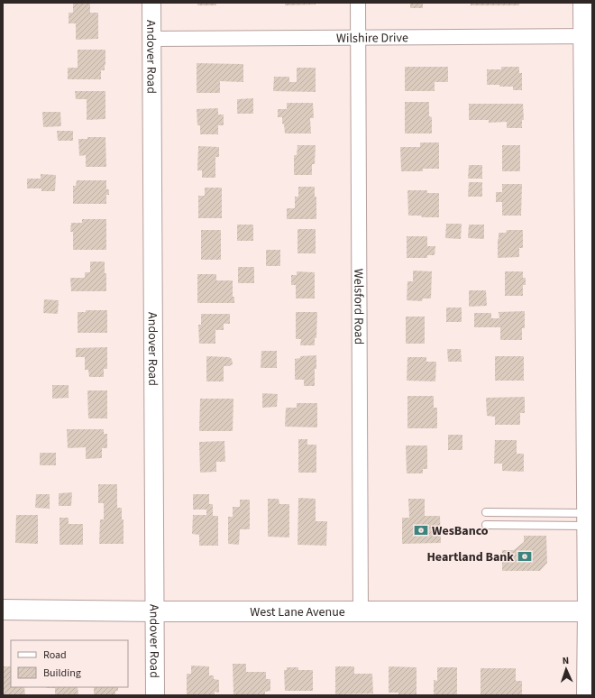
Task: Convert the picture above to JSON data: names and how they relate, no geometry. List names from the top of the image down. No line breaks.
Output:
{"streets":{"main road":["West Lane Avenue"],"street":["Wilshire Drive","Andover Road","Welsford Road"]},"crossings":[["Wilshire Drive","Andover Road"],["Wilshire Drive","Welsford Road"],["Andover Road","West Lane Avenue"],["Welsford Road","West Lane Avenue"]],"places":{"bank":["WesBanco","Heartland Bank"]},"legend":["Road","Building"],"north":"top"}
